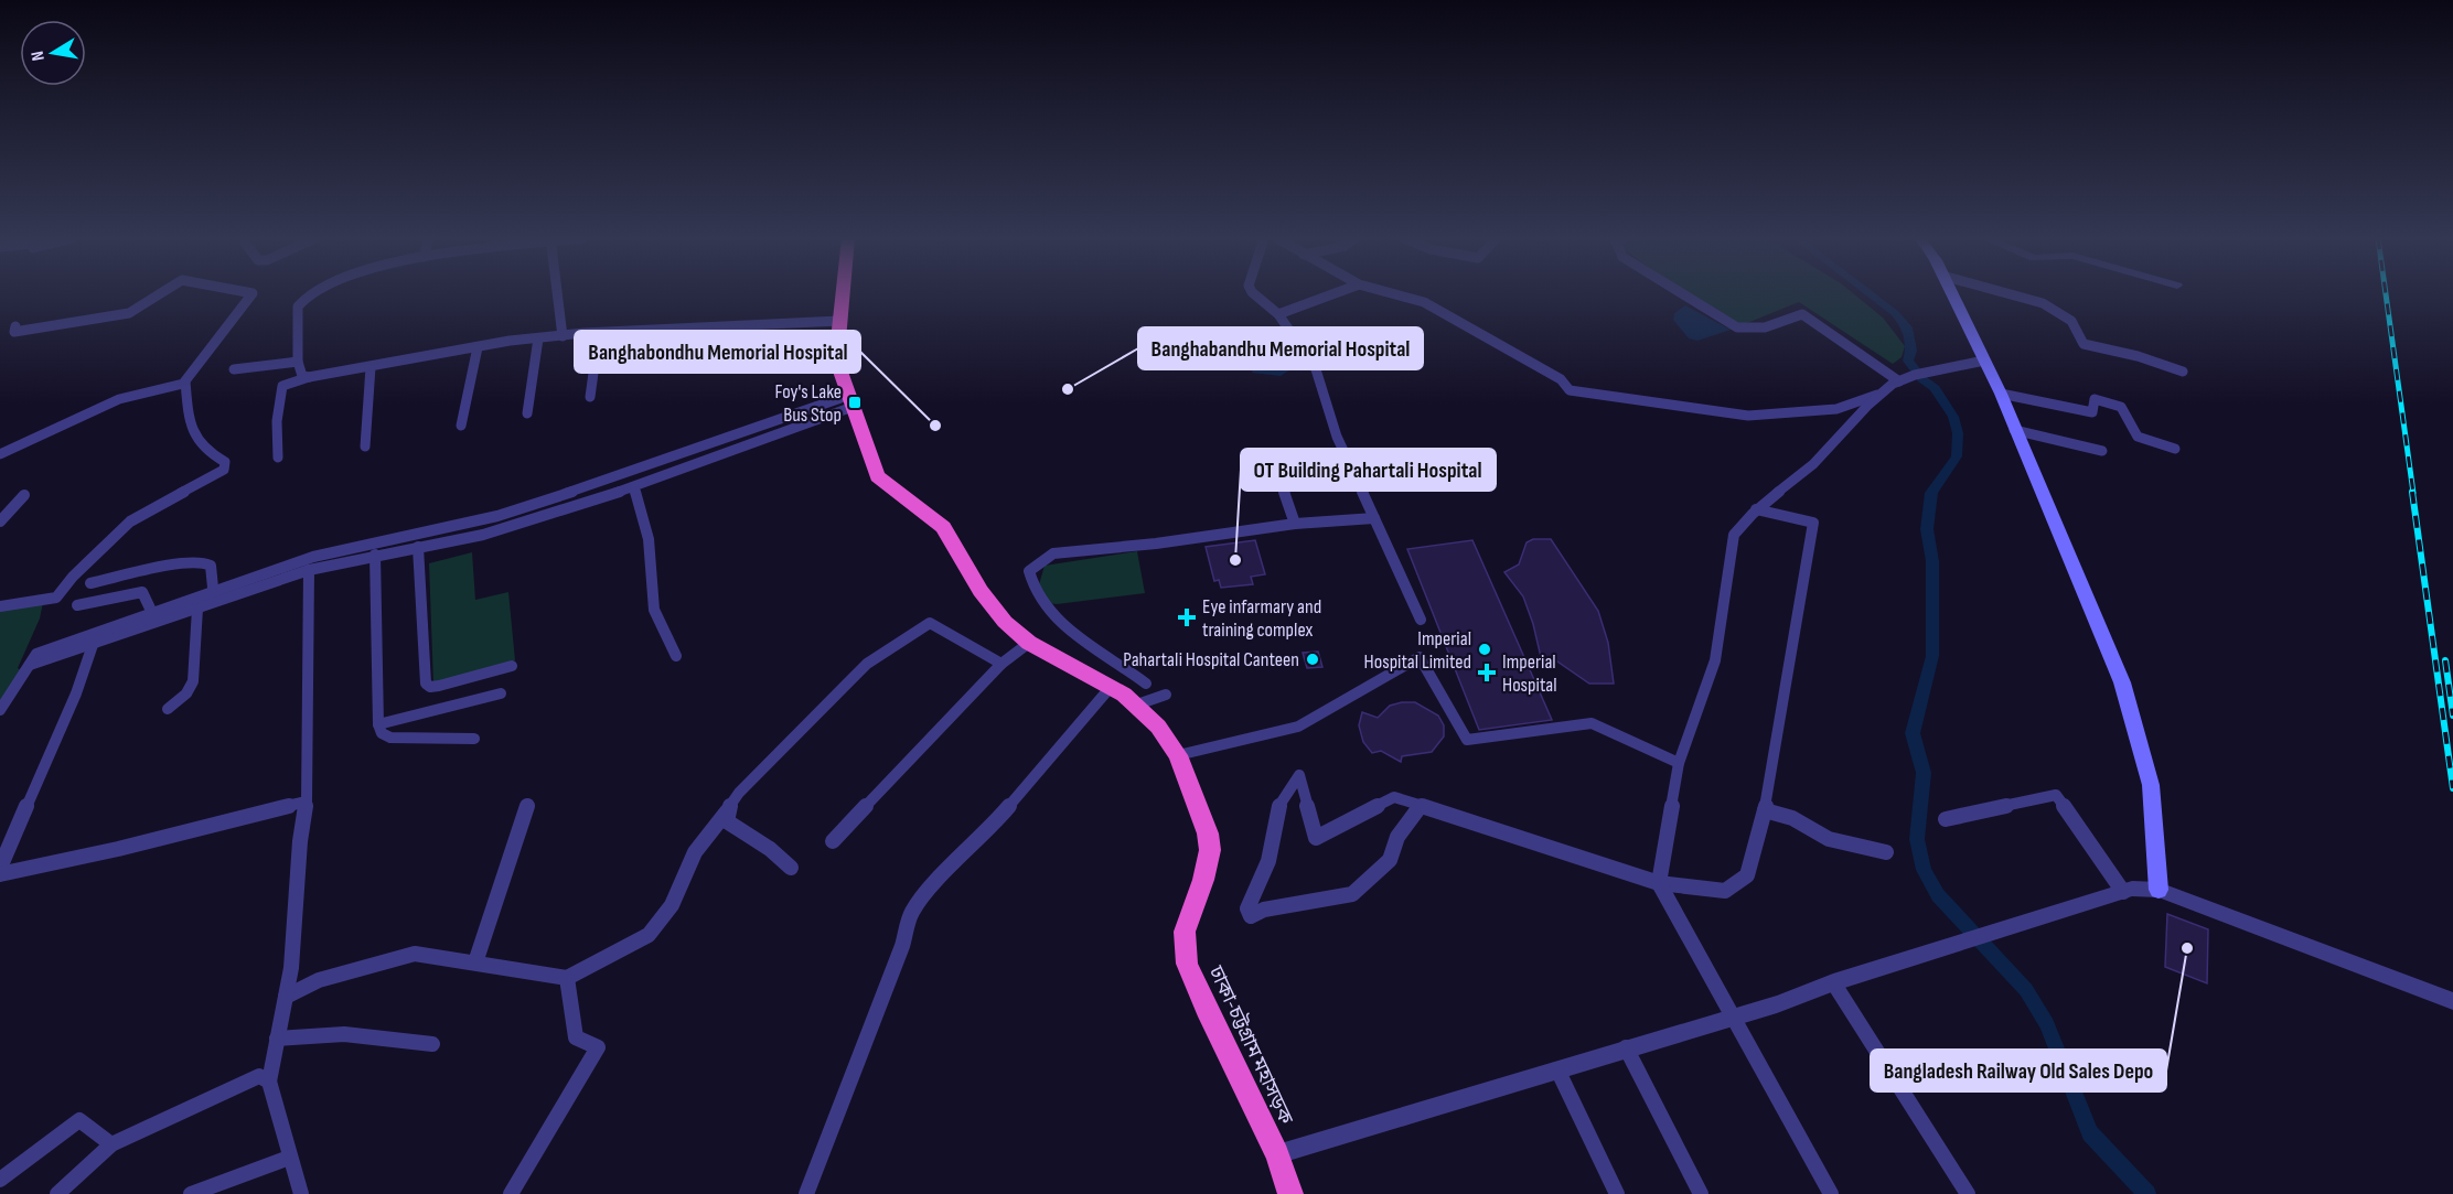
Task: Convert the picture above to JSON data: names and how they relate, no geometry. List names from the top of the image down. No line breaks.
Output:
{"streets":{"highway":["ঢাকা-চট্টগ্রাম মহাসড়ক"]},"places":{"other":["Banghabandhu Memorial Hospital","Banghabondhu Memorial Hospital","OT Building Pahartali Hospital","Imperial Hospital Limited","Pahartali Hospital Canteen","Bangladesh Railway Old Sales Depo"],"transit":["Foy's Lake Bus Stop"],"health":["Eye infarmary and training complex","Imperial Hospital"]},"north":"left"}
